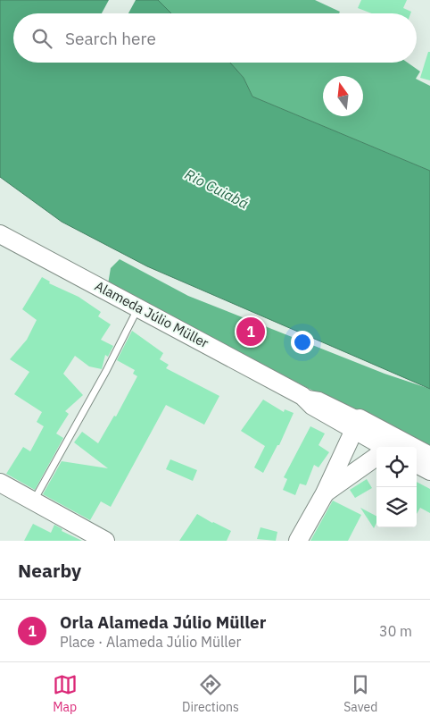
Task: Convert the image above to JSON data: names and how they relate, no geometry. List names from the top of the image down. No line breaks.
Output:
{"streets":{"main road":["Alameda Júlio Müller"]},"water":["Rio Cuiabá"],"north":"top","page":{"search":"Search here","pins":"1","heading":"Nearby","list":[{"mark":"1","name":"Orla Alameda Júlio Müller","note":"Place · Alameda Júlio Müller","value":"30 m"}],"nav":["Map","Directions","Saved"]}}
